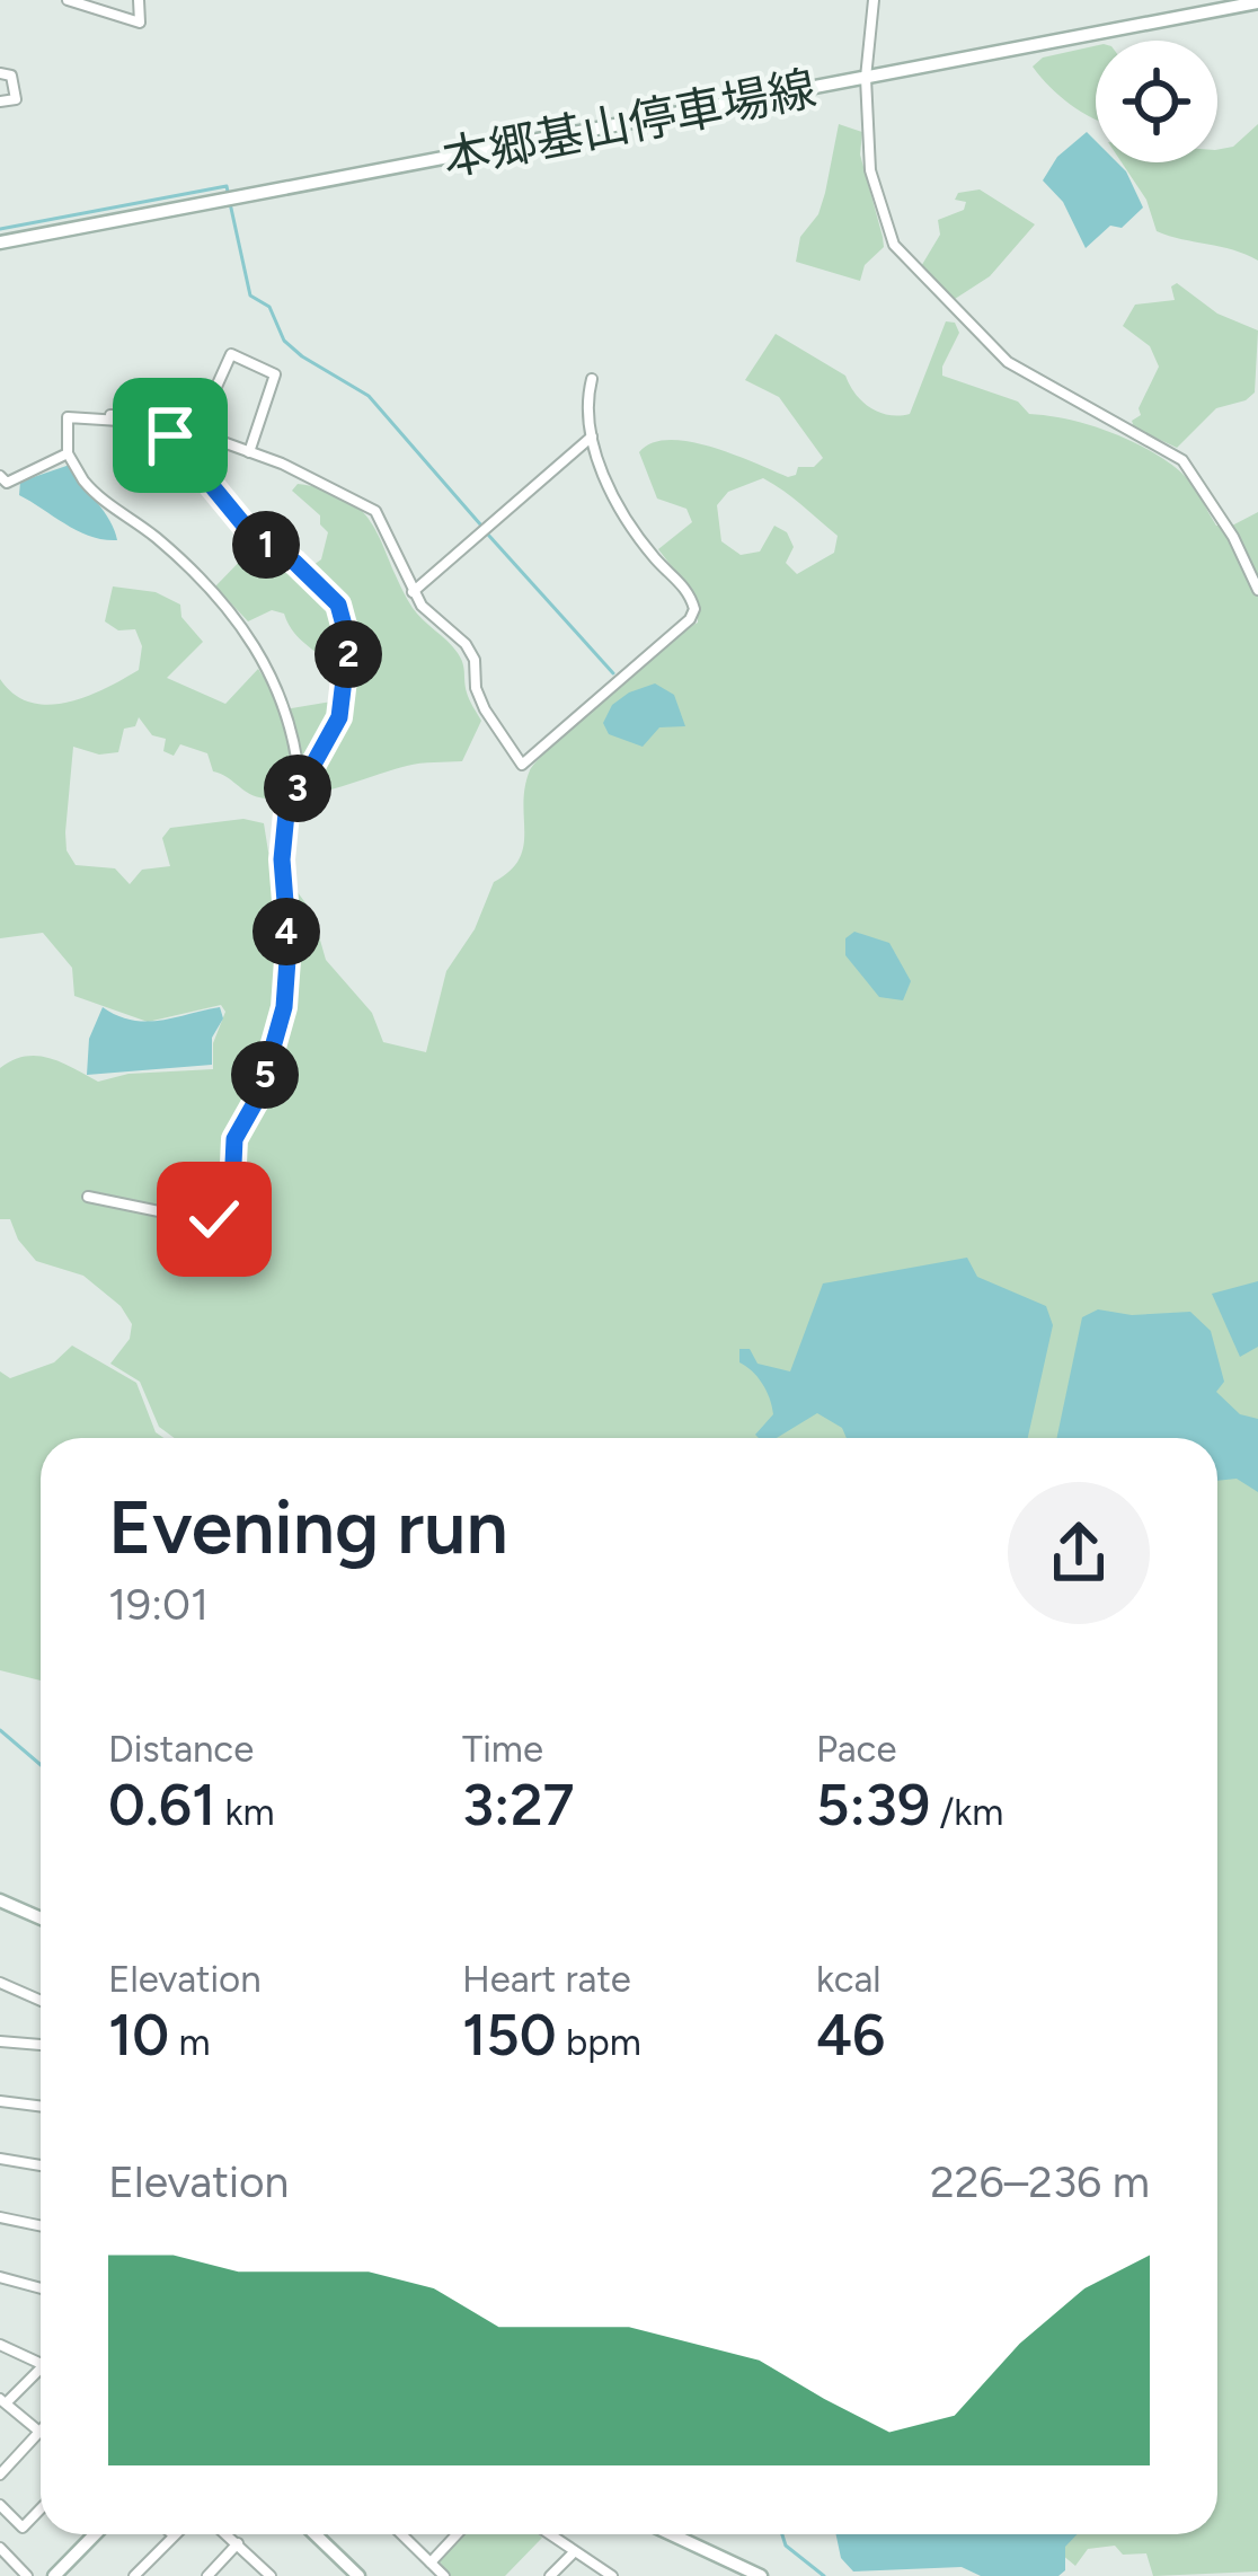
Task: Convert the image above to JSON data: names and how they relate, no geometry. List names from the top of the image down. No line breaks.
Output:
{"streets":{"main road":["本郷基山停車場線"]},"page":{"pins":["1","2","3","4","5"],"heading":["Evening run","19:01"],"stats":[["Distance","0.61 km"],["Time","3:27"],["Pace","5:39 /km"],["Elevation","10 m"],["Heart rate","150 bpm"],["kcal","46"]],"chart":["Elevation","226–236 m"]}}
